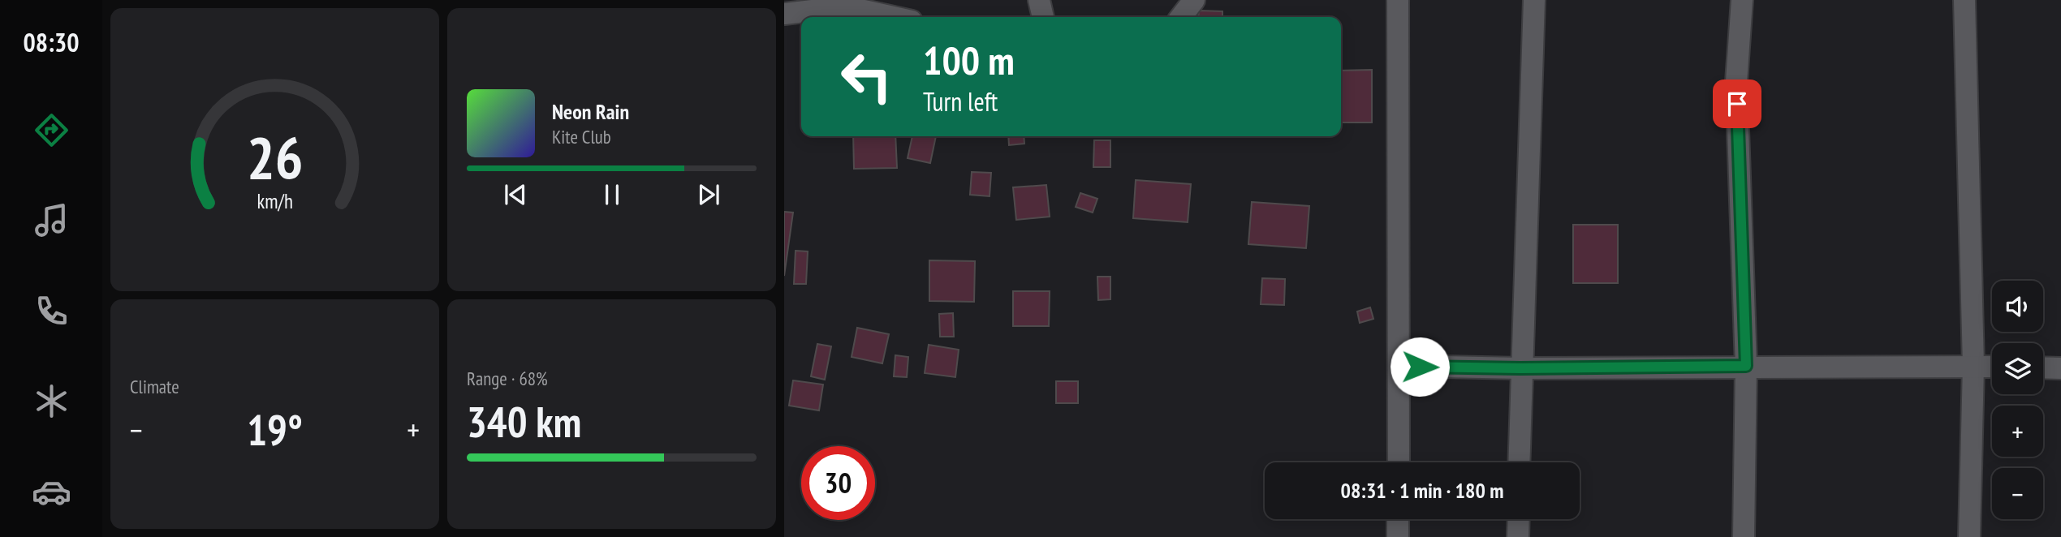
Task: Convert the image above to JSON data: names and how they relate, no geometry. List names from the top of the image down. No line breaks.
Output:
{"page":{"tabs":"08:30","turn":["100 m","Turn left"],"song":["Neon Rain","Kite Club"],"map_buttons":["+","−"],"tile":["Climate",["Range · 68%","340 km"]],"heat":["−","19°","+"],"limit":"30","trip":"08:31 · 1 min · 180 m","gauge":["26","km/h"]}}
